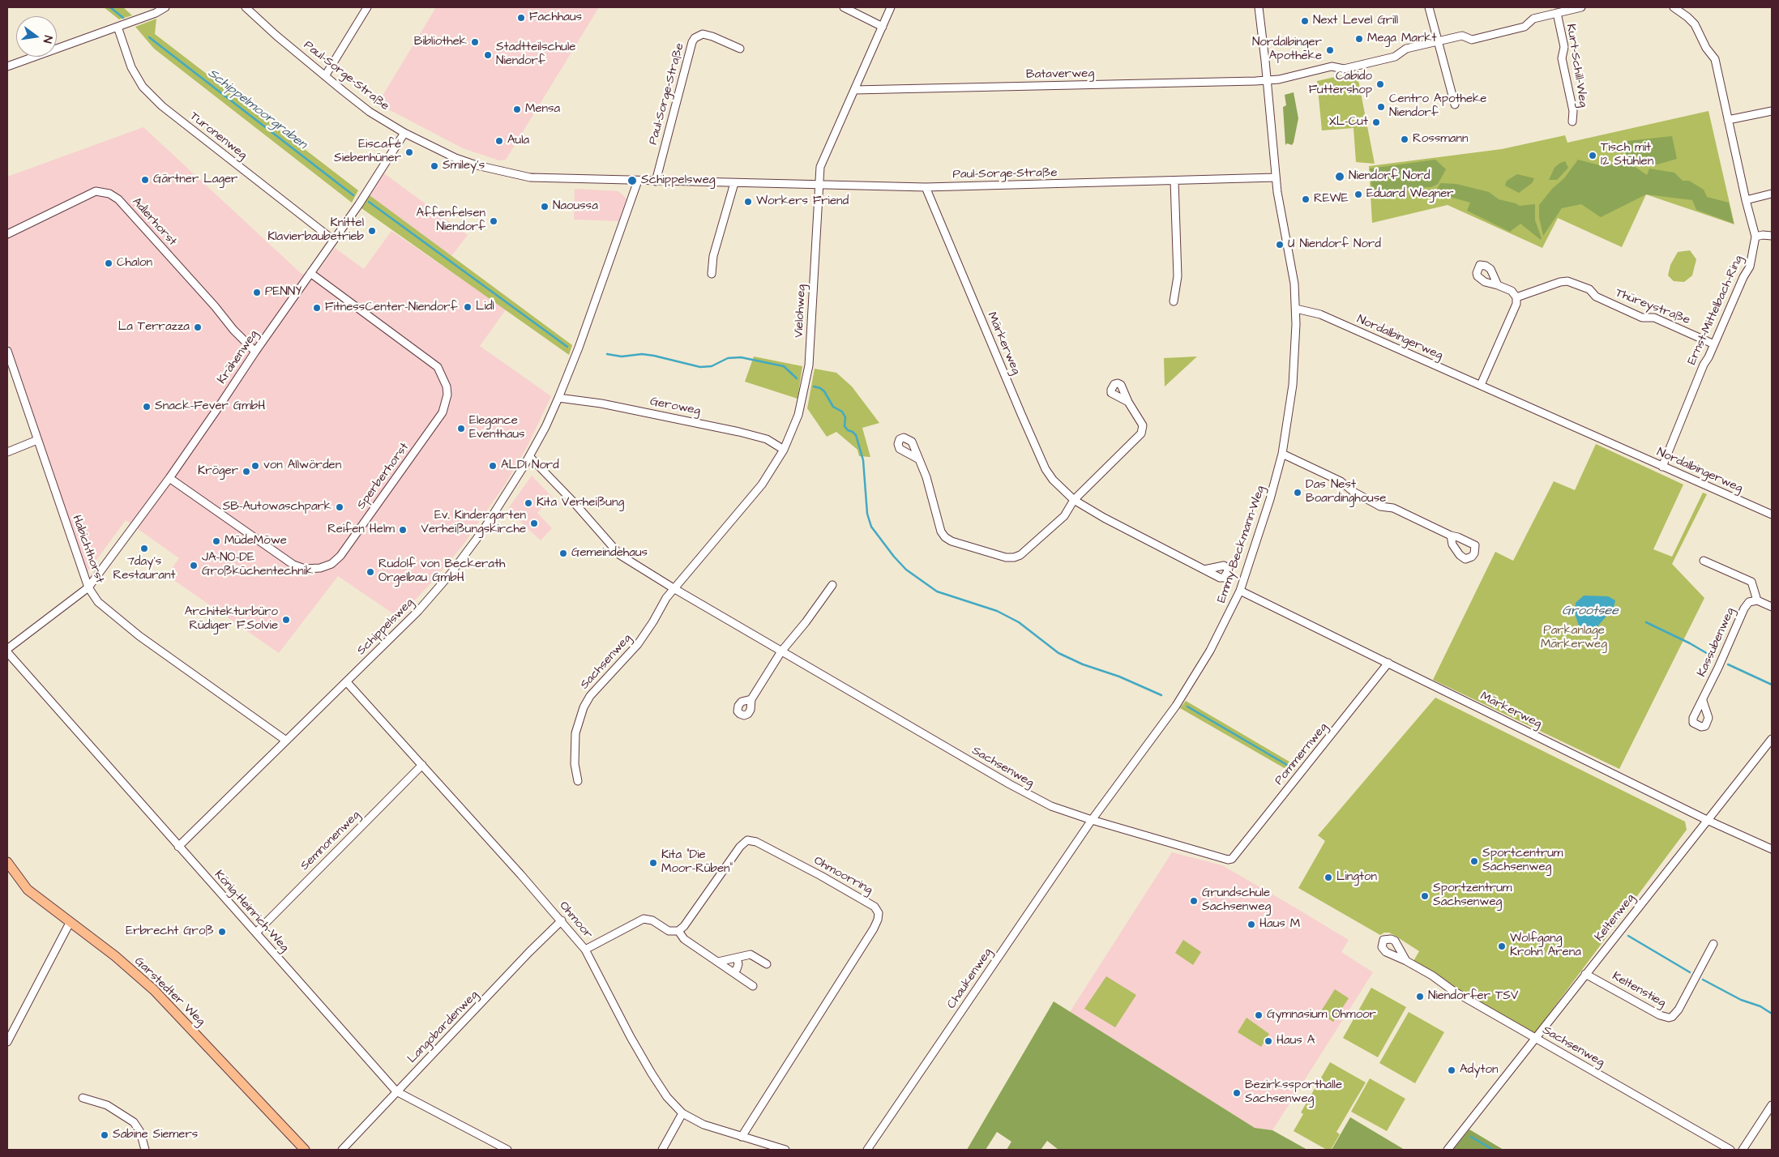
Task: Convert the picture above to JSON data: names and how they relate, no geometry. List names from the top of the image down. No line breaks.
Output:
{"streets":{"main road":["Garstedter Weg"],"street":["Kurt-Schill-Weg","Bataverweg","Paul-Sorge-Straße","Turonenweg","Adlerhorst","Thüreystraße","Ernst-Mittelbach-Ring","Vielohweg","Nordalbingerweg","Märkerweg","Krähenweg","Geroweg","Sperberhorst","Emmy-Beckmann-Weg","Habichthorst","Schippelsweg","Kassubenweg","Sachsenweg","Pommernweg","Semnonenweg","Ohmoorring","König-Heinrich-Weg","Keltenweg","Ohmoor","Chaukenweg","Keltenstieg","Langobardenweg"]},"crossings":[["Bataverweg","Vielohweg"],["Paul-Sorge-Straße","Vielohweg"],["Paul-Sorge-Straße","Märkerweg"],["Paul-Sorge-Straße","Krähenweg"],["Paul-Sorge-Straße","Schippelsweg"],["Turonenweg","Krähenweg"],["Adlerhorst","Krähenweg"],["Thüreystraße","Ernst-Mittelbach-Ring"],["Ernst-Mittelbach-Ring","Nordalbingerweg"],["Vielohweg","Geroweg"],["Vielohweg","Sachsenweg"],["Nordalbingerweg","Emmy-Beckmann-Weg"],["Märkerweg","Emmy-Beckmann-Weg"],["Märkerweg","Pommernweg"],["Märkerweg","Keltenweg"],["Krähenweg","Sperberhorst"],["Krähenweg","Habichthorst"],["Geroweg","Schippelsweg"],["Emmy-Beckmann-Weg","Sachsenweg"],["Emmy-Beckmann-Weg","Chaukenweg"],["Habichthorst","Schippelsweg"],["Schippelsweg","Sachsenweg"],["Schippelsweg","König-Heinrich-Weg"],["Schippelsweg","Ohmoor"],["Sachsenweg","Pommernweg"],["Sachsenweg","Keltenweg"],["Sachsenweg","Chaukenweg"],["Semnonenweg","König-Heinrich-Weg"],["Semnonenweg","Ohmoor"],["Ohmoorring","Ohmoor"],["König-Heinrich-Weg","Langobardenweg"],["Keltenweg","Keltenstieg"],["Ohmoor","Langobardenweg"]],"water":["Schippelmoorgraben","Grootsee"],"parks":["Parkanlage Märkerweg"],"places":["Fachhaus","Next Level Grill","Mega Markt","Bibliothek","Nordalbinger Apotheke","Stadtteilschule Niendorf","Cabido Futtershop","Centro Apotheke Niendorf","Mensa","XL-Cut","Rossmann","Aula","Eiscafé Siebenhüner","Tisch mit 12 Stühlen","Smiley's","Niendorf Nord","Gärtner Lager","Schippelsweg","Eduard Wegner","REWE","Workers Friend","Naoussa","Affenfelsen Niendorf","Knittel Klavierbaubetrieb","U Niendorf Nord","Chalon","PENNY","Lidl","FitnessCenter-Niendorf","La Terrazza","Snack-Fever GmbH","Elegance Eventhaus","von Allwörden","ALDI Nord","Kröger","Das Nest Boardinghouse","Kita Verheißung","SB-Autowaschpark","Ev. Kindergarten Verheißungskirche","Reifen Helm","MüdeMöwe","7day's Restaurant","Gemeindehaus","JA-NO-DE Großküchentechnik","Rudolf von Beckerath Orgelbau GmbH","Architekturbüro Rüdiger F.Solvie","Sportcentrum Sachsenweg","Kita \"Die Moor-Rüben\"","Lington","Sportzentrum Sachsenweg","Grundschule Sachsenweg","Haus M","Erbrecht Groß","Wolfgang Krohn Arena","Niendorfer TSV","Gymnasium Ohmoor","Haus A","Adyton","Bezirkssporthalle Sachsenweg","Sabine Siemers"],"north":"right"}
